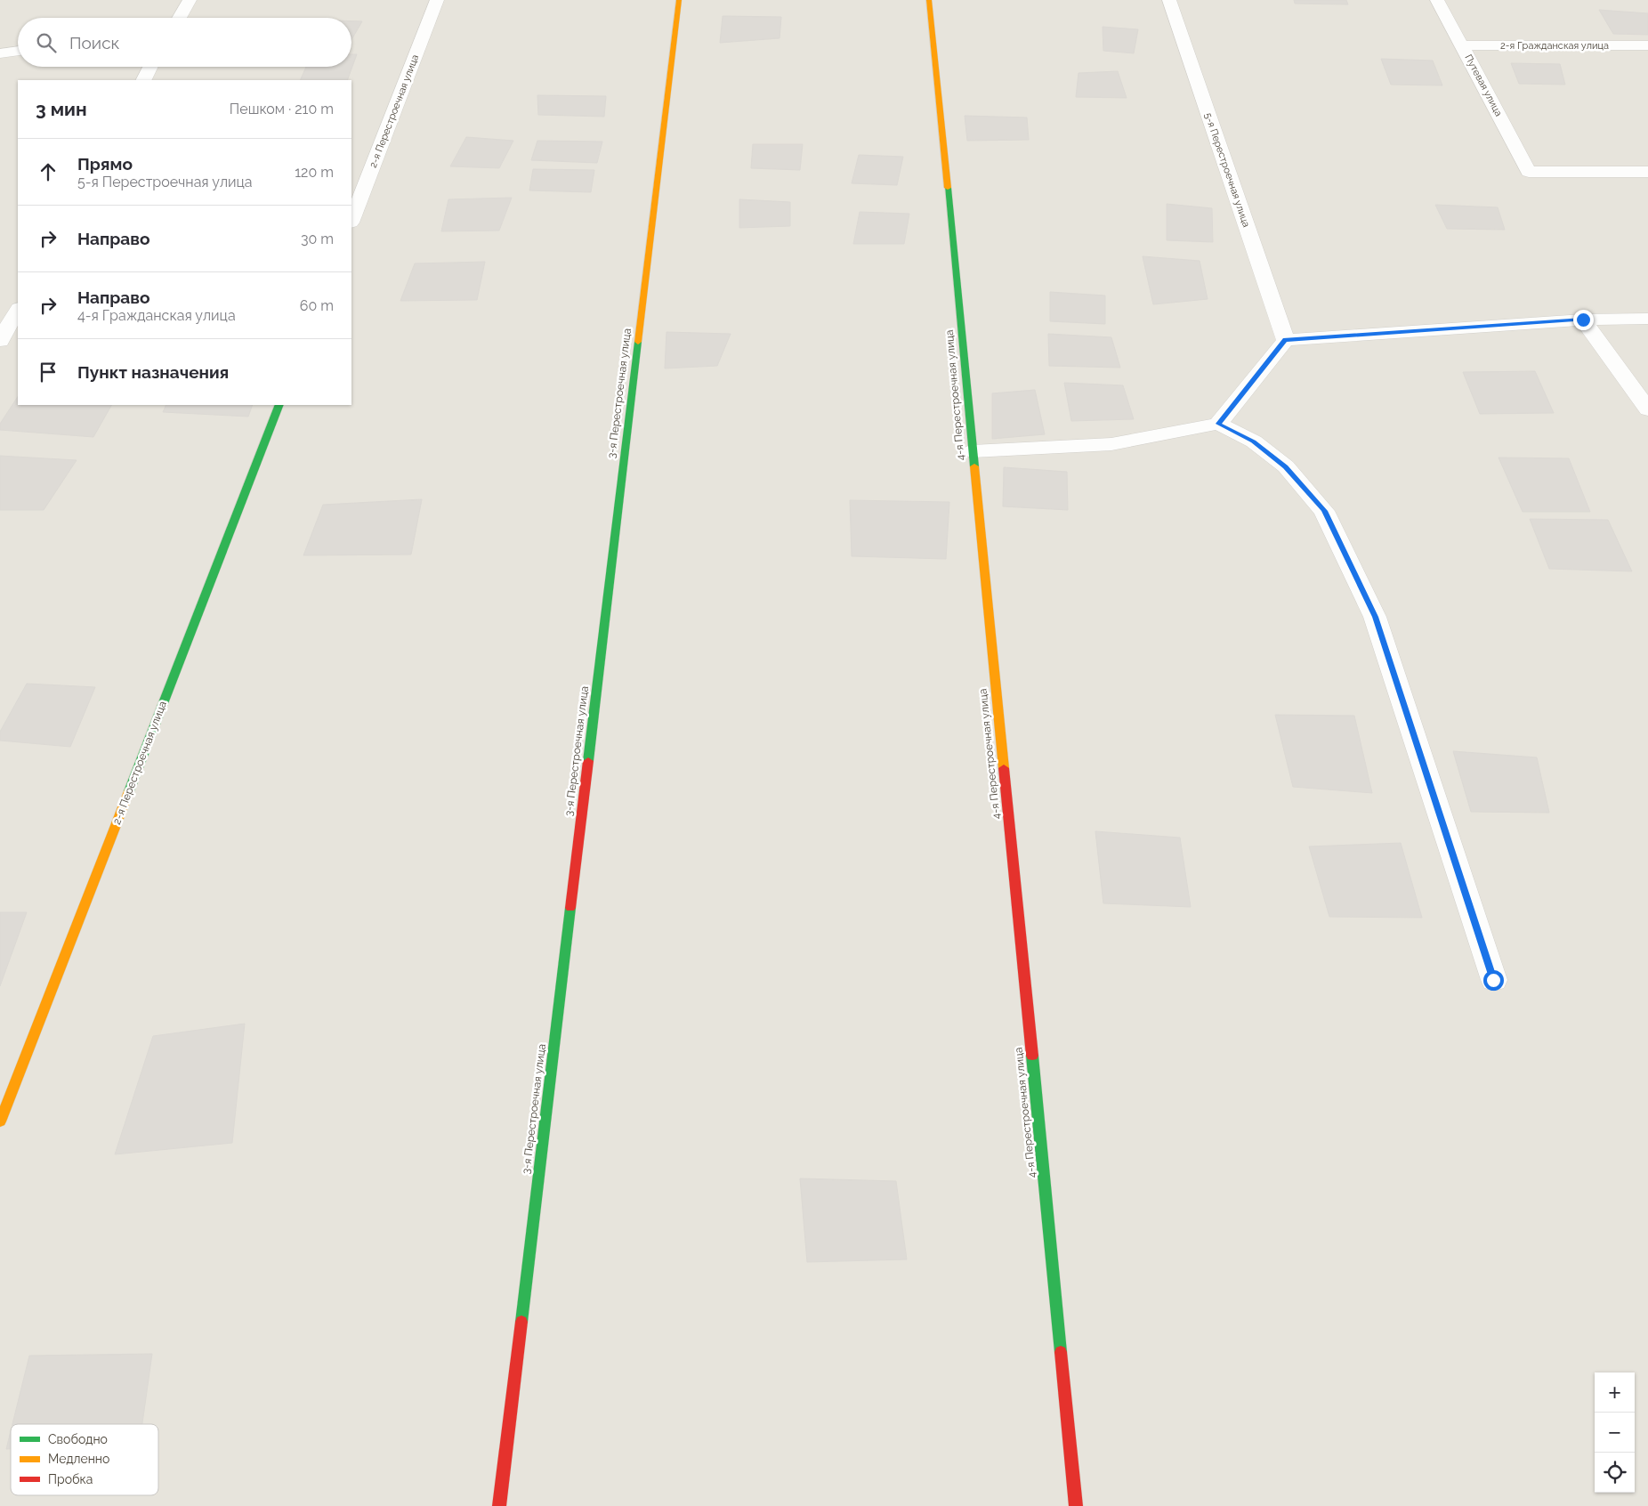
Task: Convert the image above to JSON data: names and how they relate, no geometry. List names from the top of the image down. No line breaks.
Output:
{"streets":{"street":["2-я Гражданская улица","Путевая улица","2-я Перестроечная улица","5-я Перестроечная улица","3-я Перестроечная улица","4-я Перестроечная улица"]},"crossings":[["2-я Гражданская улица","Путевая улица"]],"legend":["Свободно","Медленно","Пробка"],"page":{"search":"Поиск","heading":["3 мин","Пешком · 210 m"],"list":[["Прямо","5-я Перестроечная улица","120 m"],["Направо","30 m"],["Направо","4-я Гражданская улица","60 m"],"Пункт назначения"],"map_buttons":["+","−"]}}
